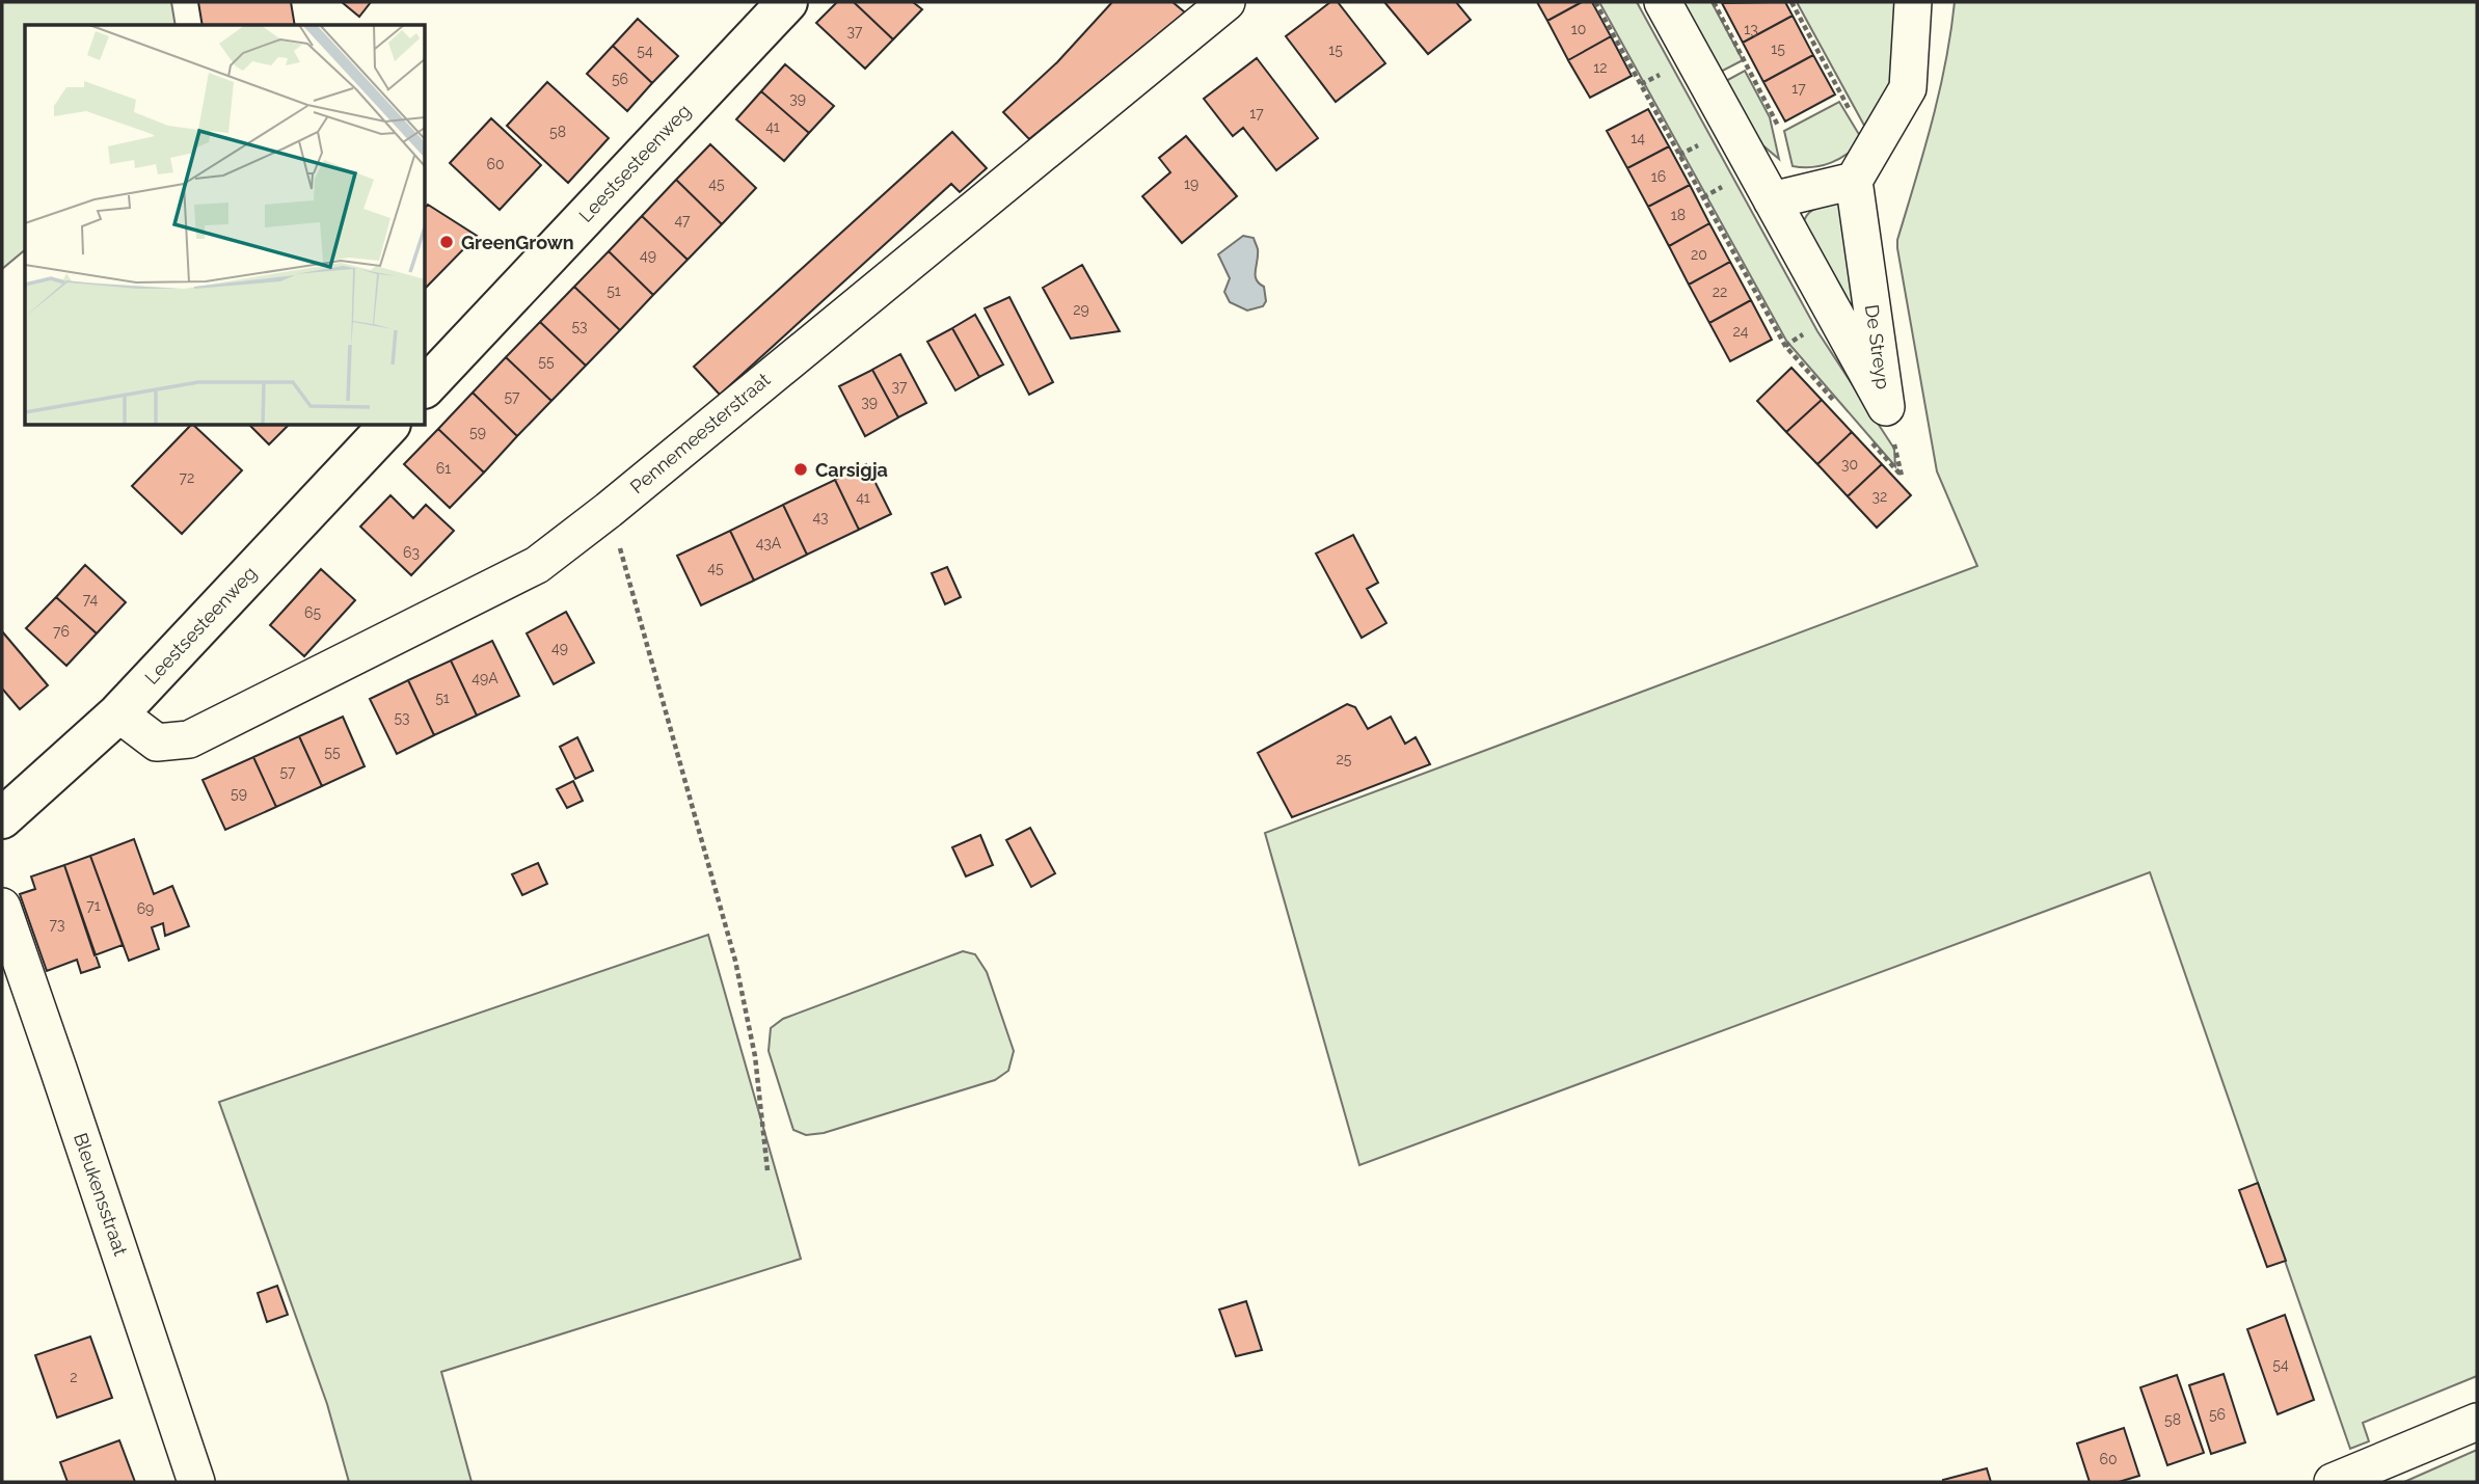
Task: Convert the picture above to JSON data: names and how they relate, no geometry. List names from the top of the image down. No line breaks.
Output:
{"streets":{"street":["Leestsesteenweg","De Streyp","Pennemeesterstraat","Bleukensstraat"]},"crossings":[["Leestsesteenweg","Pennemeesterstraat"]],"places":["GreenGrown","Carsigja"],"house_numbers":["10","13","37","15","15","54","12","56","17","39","17","41","58","14","60","16","45","19","18","47","20","49","51","22","29","53","24","55","37","57","39","59","30","61","72","32","41","43","43A","63","45","74","65","76","49","49A","51","53","55","25","57","59","71","69","73","54","2","56","58","60"]}
